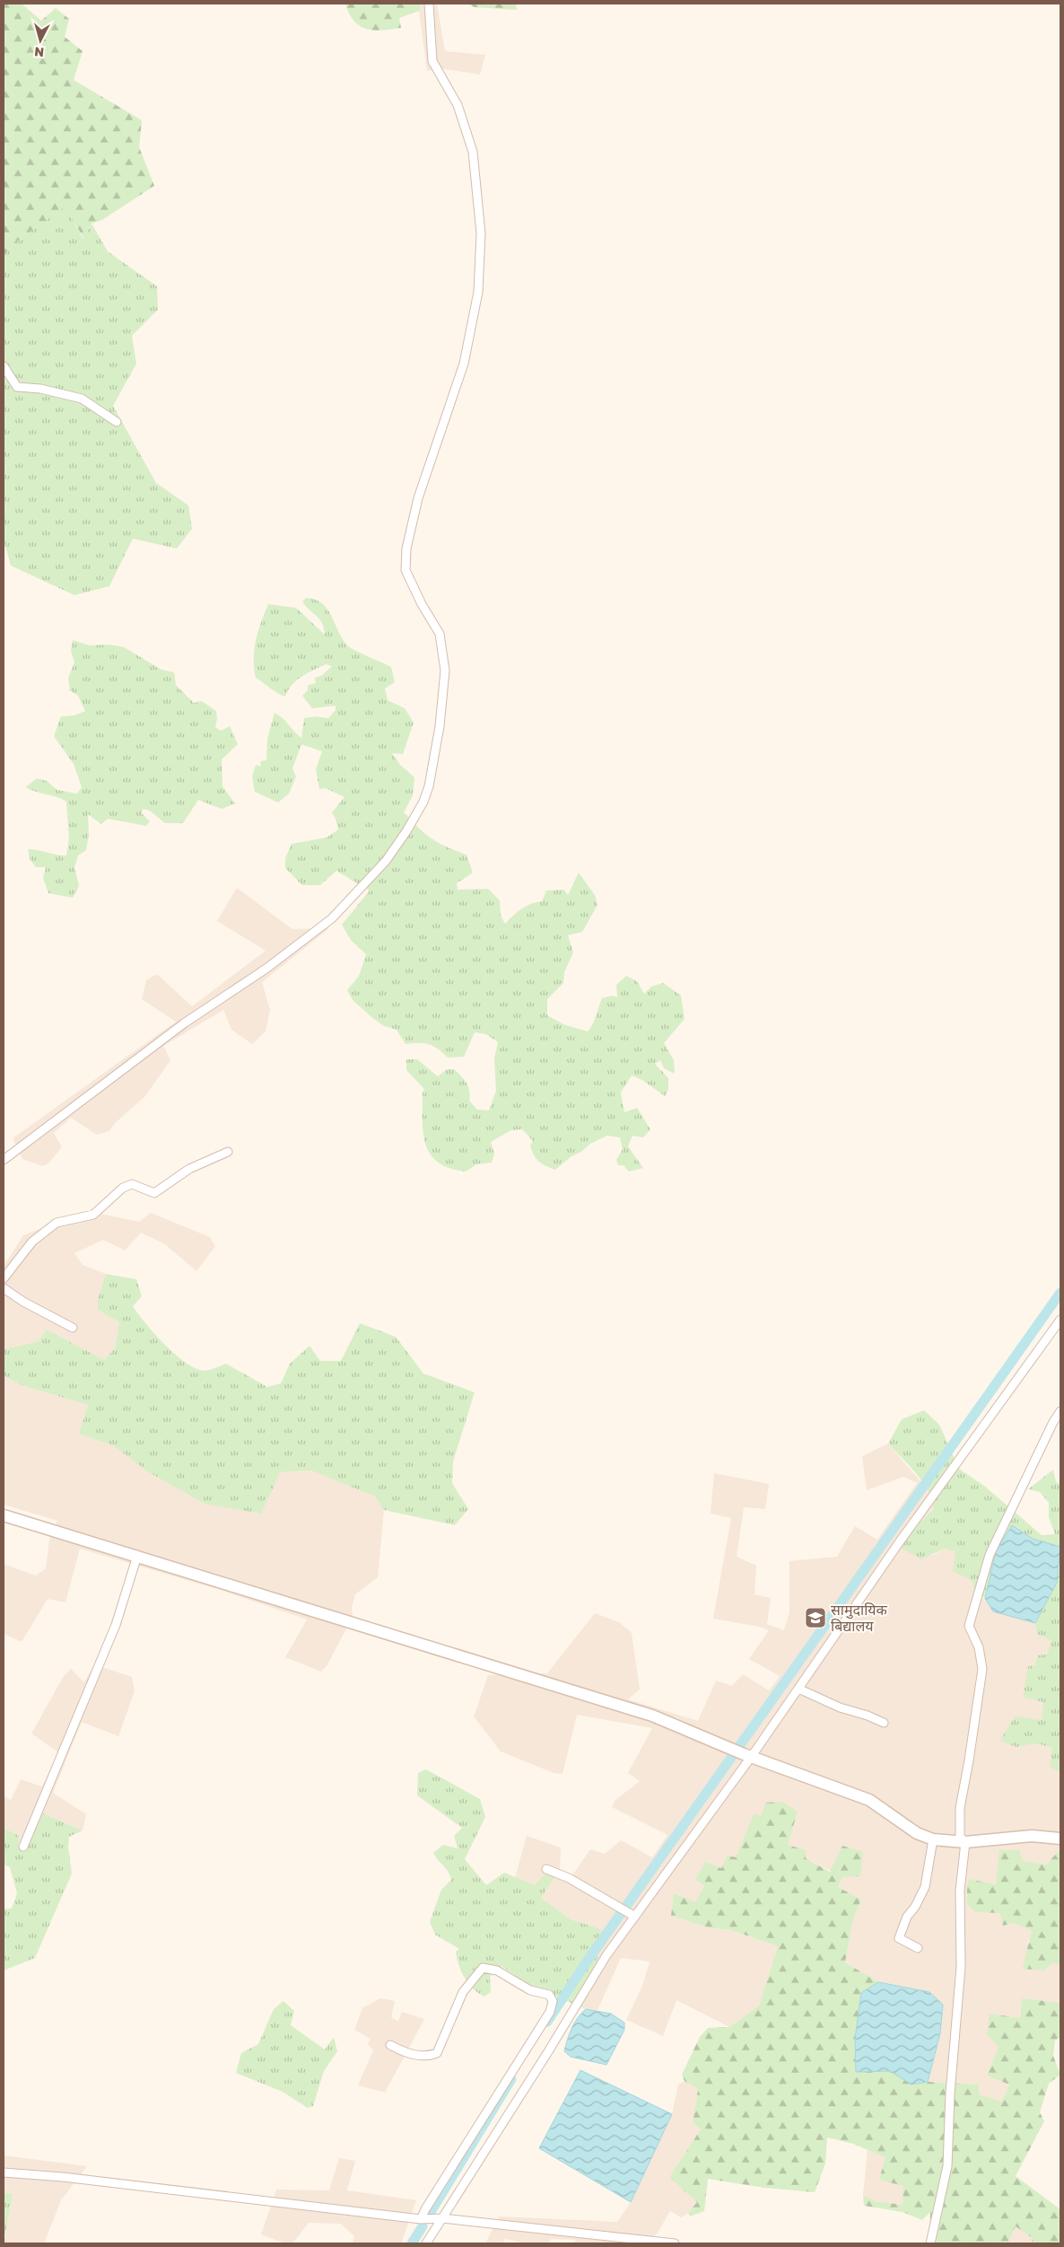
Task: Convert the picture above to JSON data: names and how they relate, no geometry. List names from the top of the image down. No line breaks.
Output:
{"places":{"school or university":["सामुदायिक बिद्यालय"]},"north":"bottom"}
